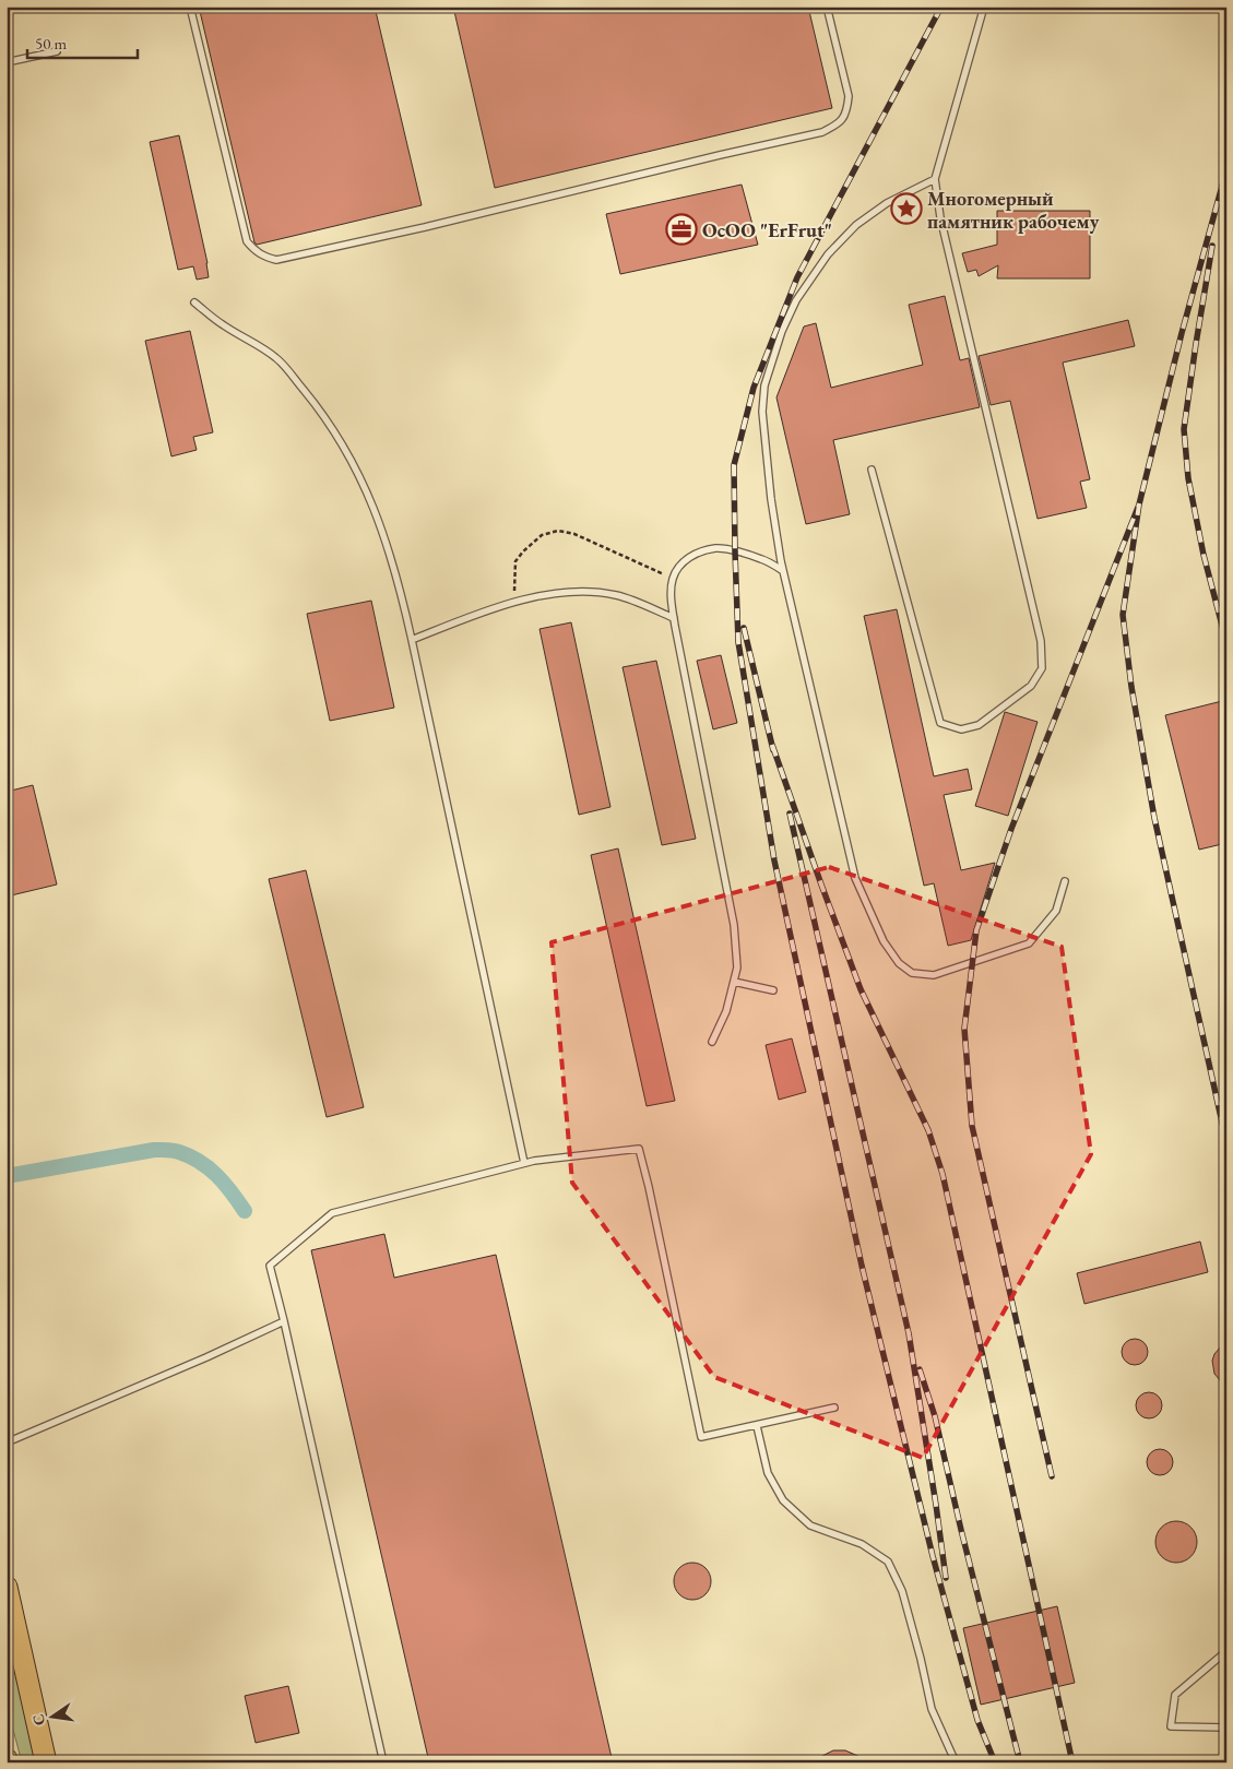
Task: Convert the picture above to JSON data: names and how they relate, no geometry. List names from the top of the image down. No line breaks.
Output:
{"places":{"place":["Многомерный памятник рабочему"],"office":["ОсОО \"ErFrut\""]},"scale_bar":"50 m","north":"left"}
